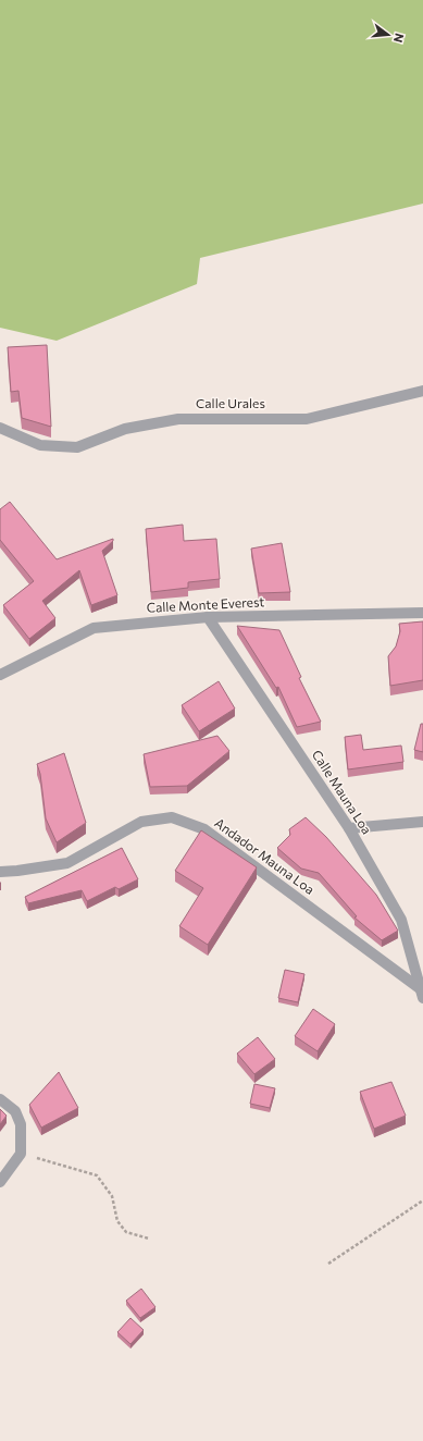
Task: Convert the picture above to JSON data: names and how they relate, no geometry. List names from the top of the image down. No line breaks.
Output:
{"streets":{"street":["Calle Urales","Calle Monte Everest","Calle Mauna Loa","Andador Mauna Loa"]},"crossings":[["Calle Monte Everest","Calle Mauna Loa"],["Calle Mauna Loa","Andador Mauna Loa"]],"north":"right"}
